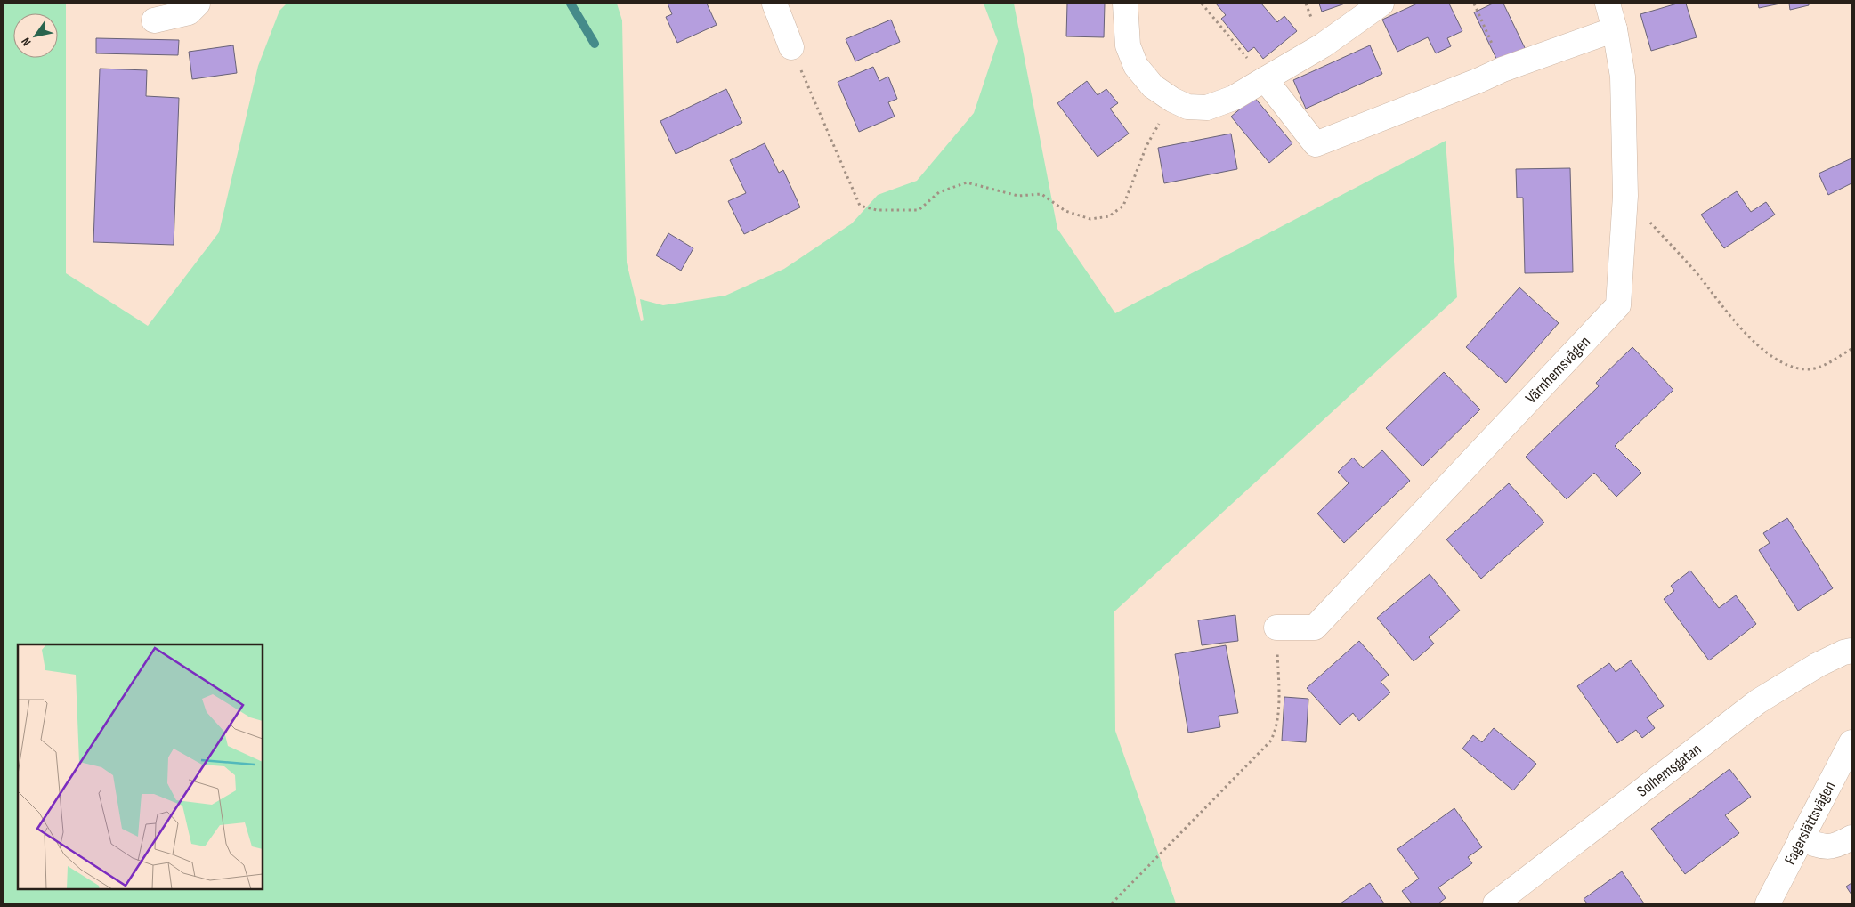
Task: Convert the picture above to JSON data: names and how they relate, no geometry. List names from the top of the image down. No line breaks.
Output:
{"streets":{"street":["Värnhemsvägen","Solhemsgatan","Fagerslättsvägen"]},"north":"bottom left"}
